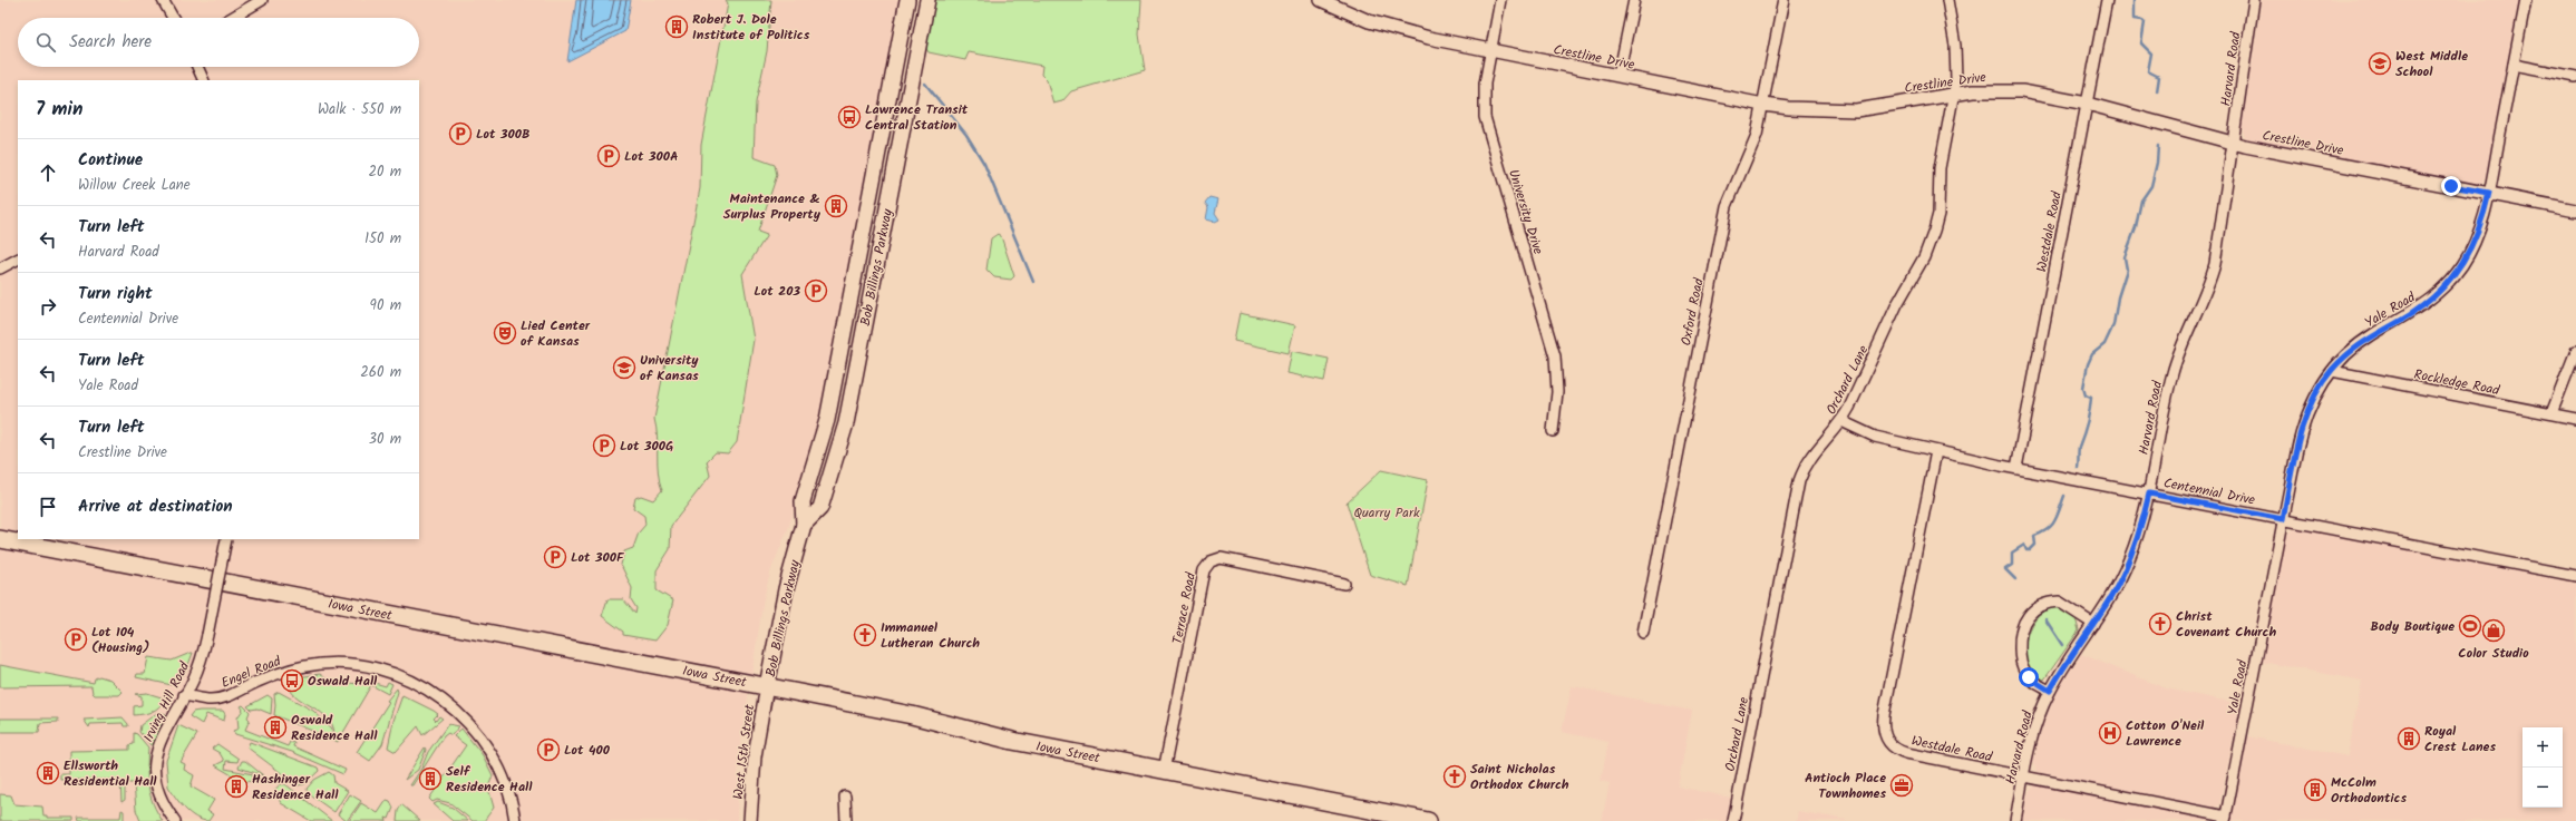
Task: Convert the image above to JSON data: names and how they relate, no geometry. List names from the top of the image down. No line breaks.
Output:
{"streets":{"highway":["Iowa Street"],"main road":["Bob Billings Parkway"],"street":["Crestline Drive","Harvard Road","University Drive","Westdale Road","Yale Road","Oxford Road","Orchard Lane","Rockledge Road","Centennial Drive","Terrace Road","Engel Road","Irving Hill Road","West 15th Street"]},"crossings":[["Crestline Drive","Harvard Road"],["Crestline Drive","University Drive"],["Crestline Drive","Westdale Road"],["Crestline Drive","Yale Road"],["Crestline Drive","Oxford Road"],["Crestline Drive","Orchard Lane"],["Harvard Road","Westdale Road"],["Harvard Road","Centennial Drive"],["Westdale Road","Yale Road"],["Westdale Road","Centennial Drive"],["Bob Billings Parkway","Iowa Street"],["Bob Billings Parkway","West 15th Street"],["Yale Road","Rockledge Road"],["Yale Road","Centennial Drive"],["Orchard Lane","Centennial Drive"],["Terrace Road","Iowa Street"],["Iowa Street","West 15th Street"],["Engel Road","Irving Hill Road"]],"parks":["Quarry Park"],"places":{"building":["Robert J. Dole Institute of Politics","Maintenance & Surplus Property","Oswald Residence Hall","Royal Crest Lanes","Ellsworth Residential Hall","Self Residence Hall","Hashinger Residence Hall","McColm Orthodontics"],"school or university":["West Middle School","University of Kansas"],"bus stop":["Lawrence Transit Central Station","Oswald Hall"],"parking":["Lot 300B","Lot 300A","Lot 203","Lot 300G","Lot 300F","Lot 104 (Housing)","Lot 400"],"theatre":["Lied Center of Kansas"],"church":["Christ Covenant Church","Immanuel Lutheran Church","Saint Nicholas Orthodox Church"],"sports":["Body Boutique"],"shop":["Color Studio"],"hospital":["Cotton O'Neil Lawrence"],"office":["Antioch Place Townhomes"]},"page":{"search":"Search here","heading":["7 min","Walk · 550 m"],"list":[["Continue","Willow Creek Lane","20 m"],["Turn left","Harvard Road","150 m"],["Turn right","Centennial Drive","90 m"],["Turn left","Yale Road","260 m"],["Turn left","Crestline Drive","30 m"],"Arrive at destination"],"map_buttons":["+","−"]}}
